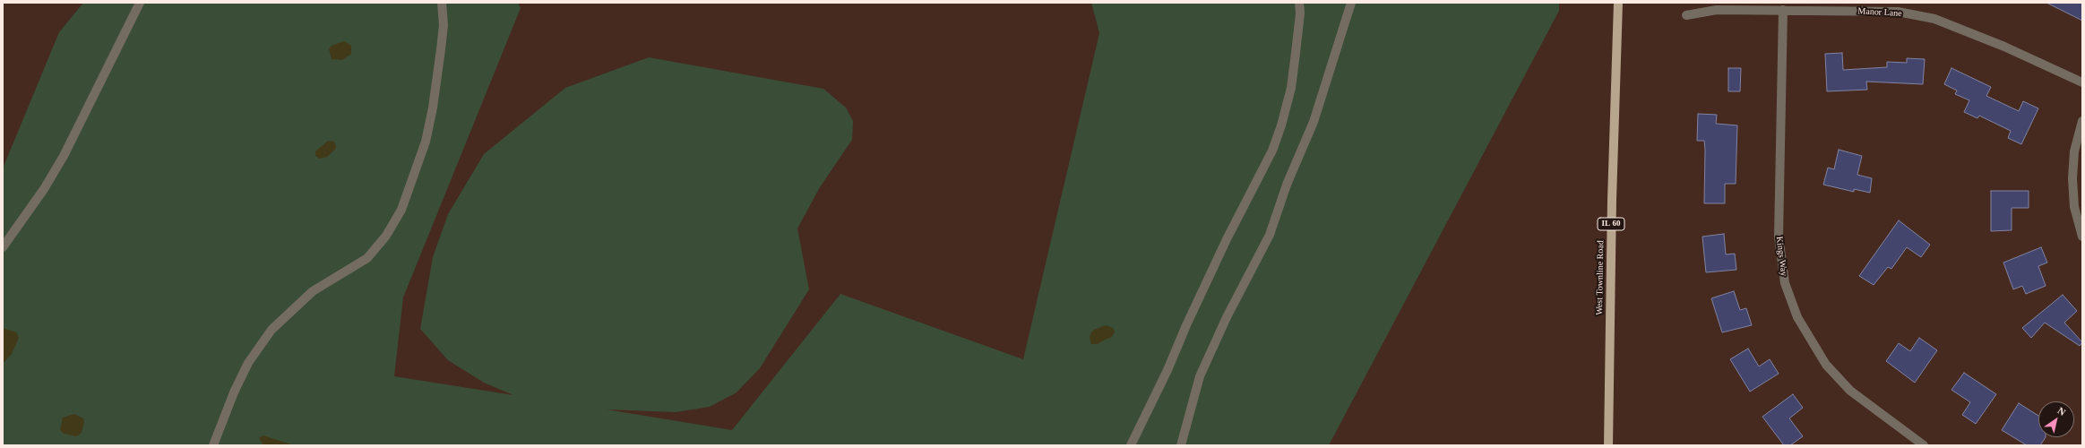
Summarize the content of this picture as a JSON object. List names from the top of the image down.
{
  "streets": {
    "main road": ["IL 60", "West Townline Road"],
    "street": ["Manor Lane", "Kings Way"]
  },
  "crossings": [
    ["Manor Lane", "Kings Way"]
  ],
  "north": "top right"
}
